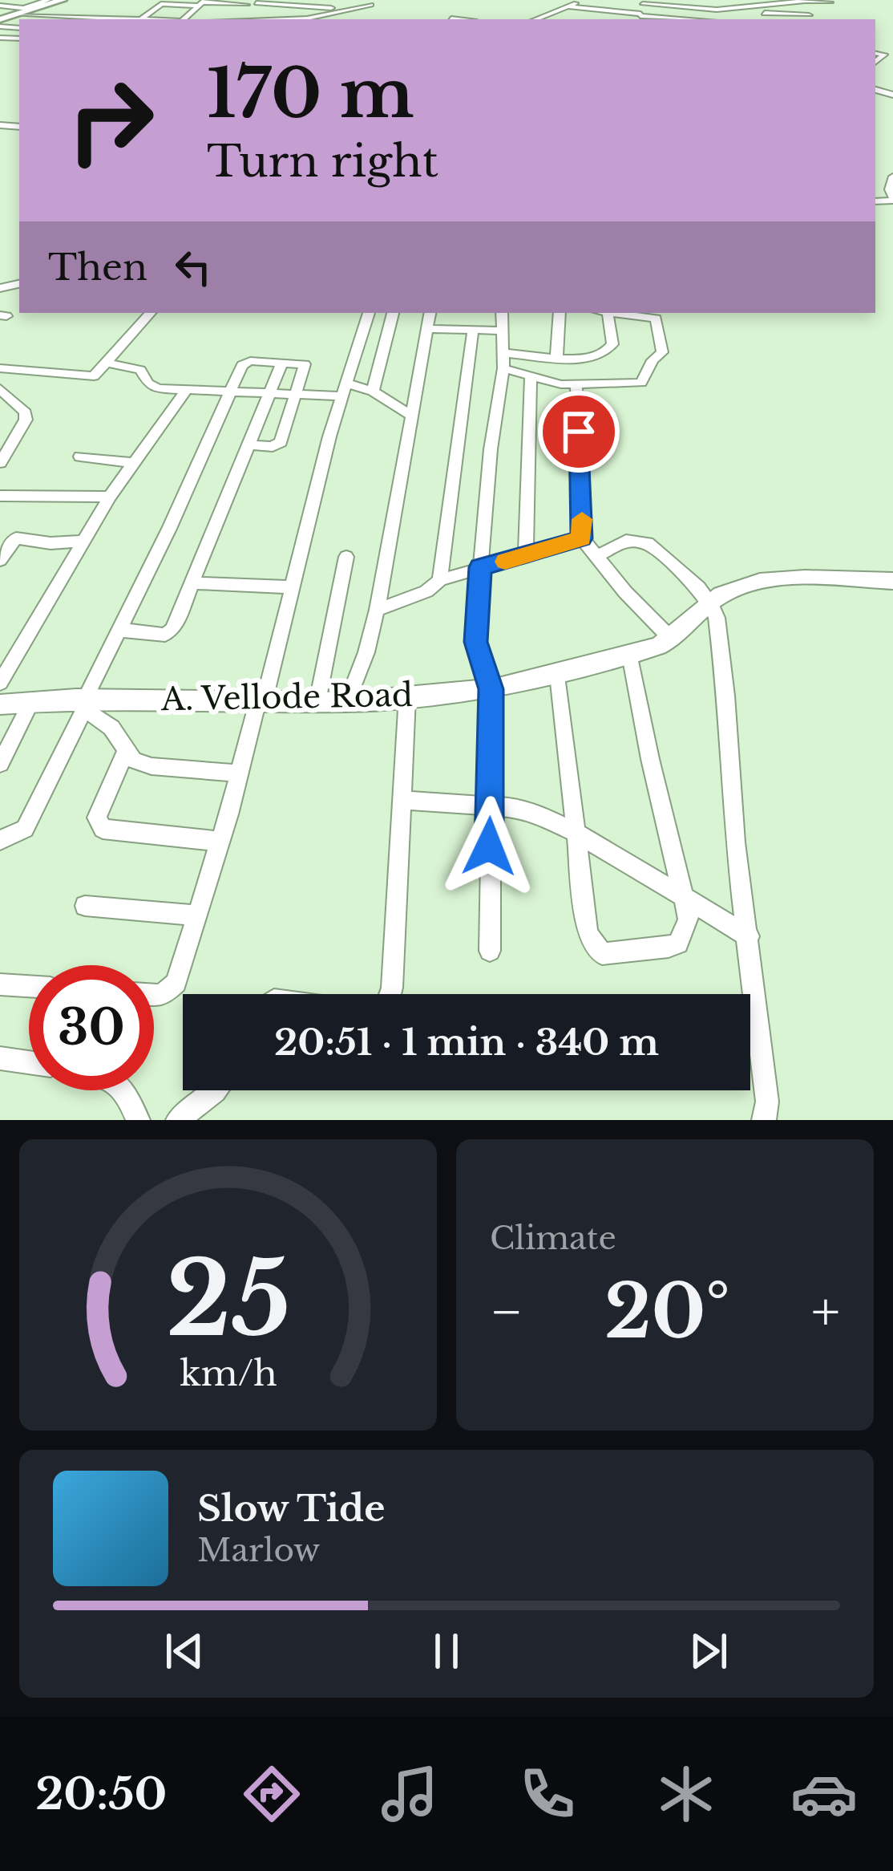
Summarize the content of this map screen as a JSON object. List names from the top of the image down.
{
  "streets": {
    "main road": ["A. Vellode Road"]
  },
  "page": {
    "turn": ["170 m", "Turn right"],
    "then": "Then",
    "limit": "30",
    "trip": "20:51 · 1 min · 340 m",
    "tile": "Climate",
    "heat": ["−", "20°", "+"],
    "song": ["Slow Tide", "Marlow"],
    "tabs": "20:50",
    "gauge": ["25", "km/h"]
  }
}
